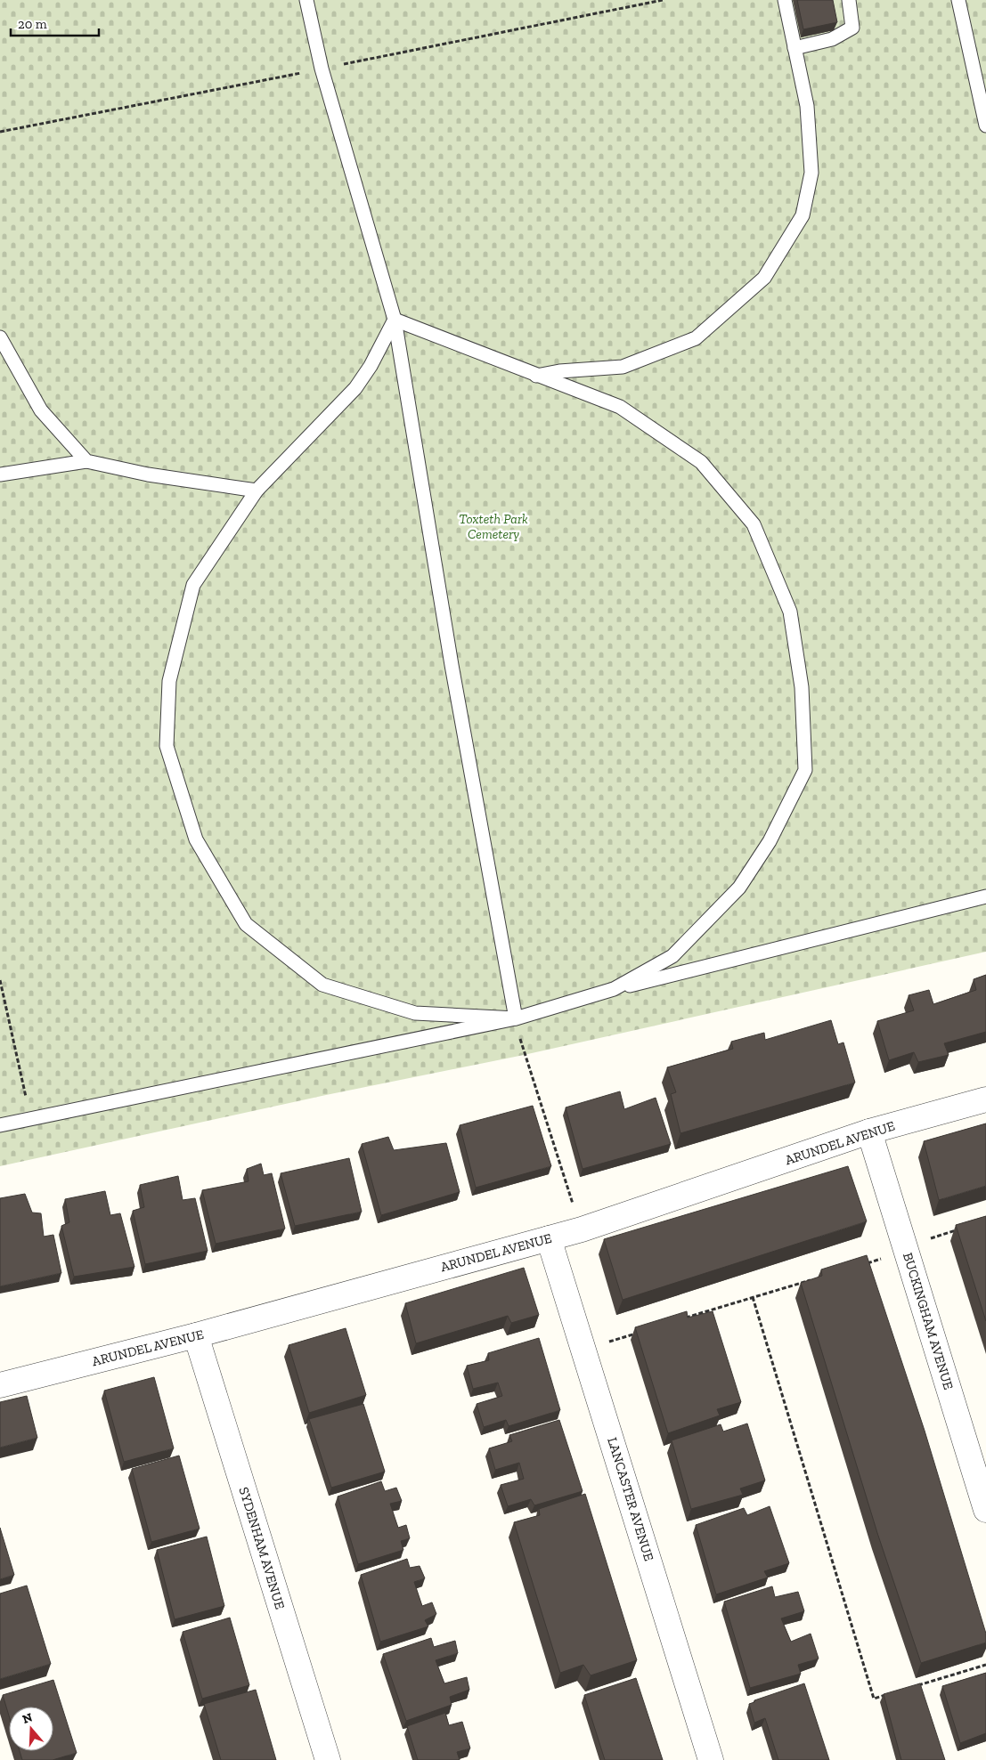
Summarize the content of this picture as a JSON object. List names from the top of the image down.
{
  "streets": {
    "street": [
      "ARUNDEL AVENUE",
      "BUCKINGHAM AVENUE",
      "LANCASTER AVENUE",
      "SYDENHAM AVENUE"
    ]
  },
  "crossings": [
    ["ARUNDEL AVENUE", "BUCKINGHAM AVENUE"],
    ["ARUNDEL AVENUE", "LANCASTER AVENUE"],
    ["ARUNDEL AVENUE", "SYDENHAM AVENUE"]
  ],
  "parks": ["Toxteth Park Cemetery"],
  "scale_bar": "20 m",
  "north": "top"
}
